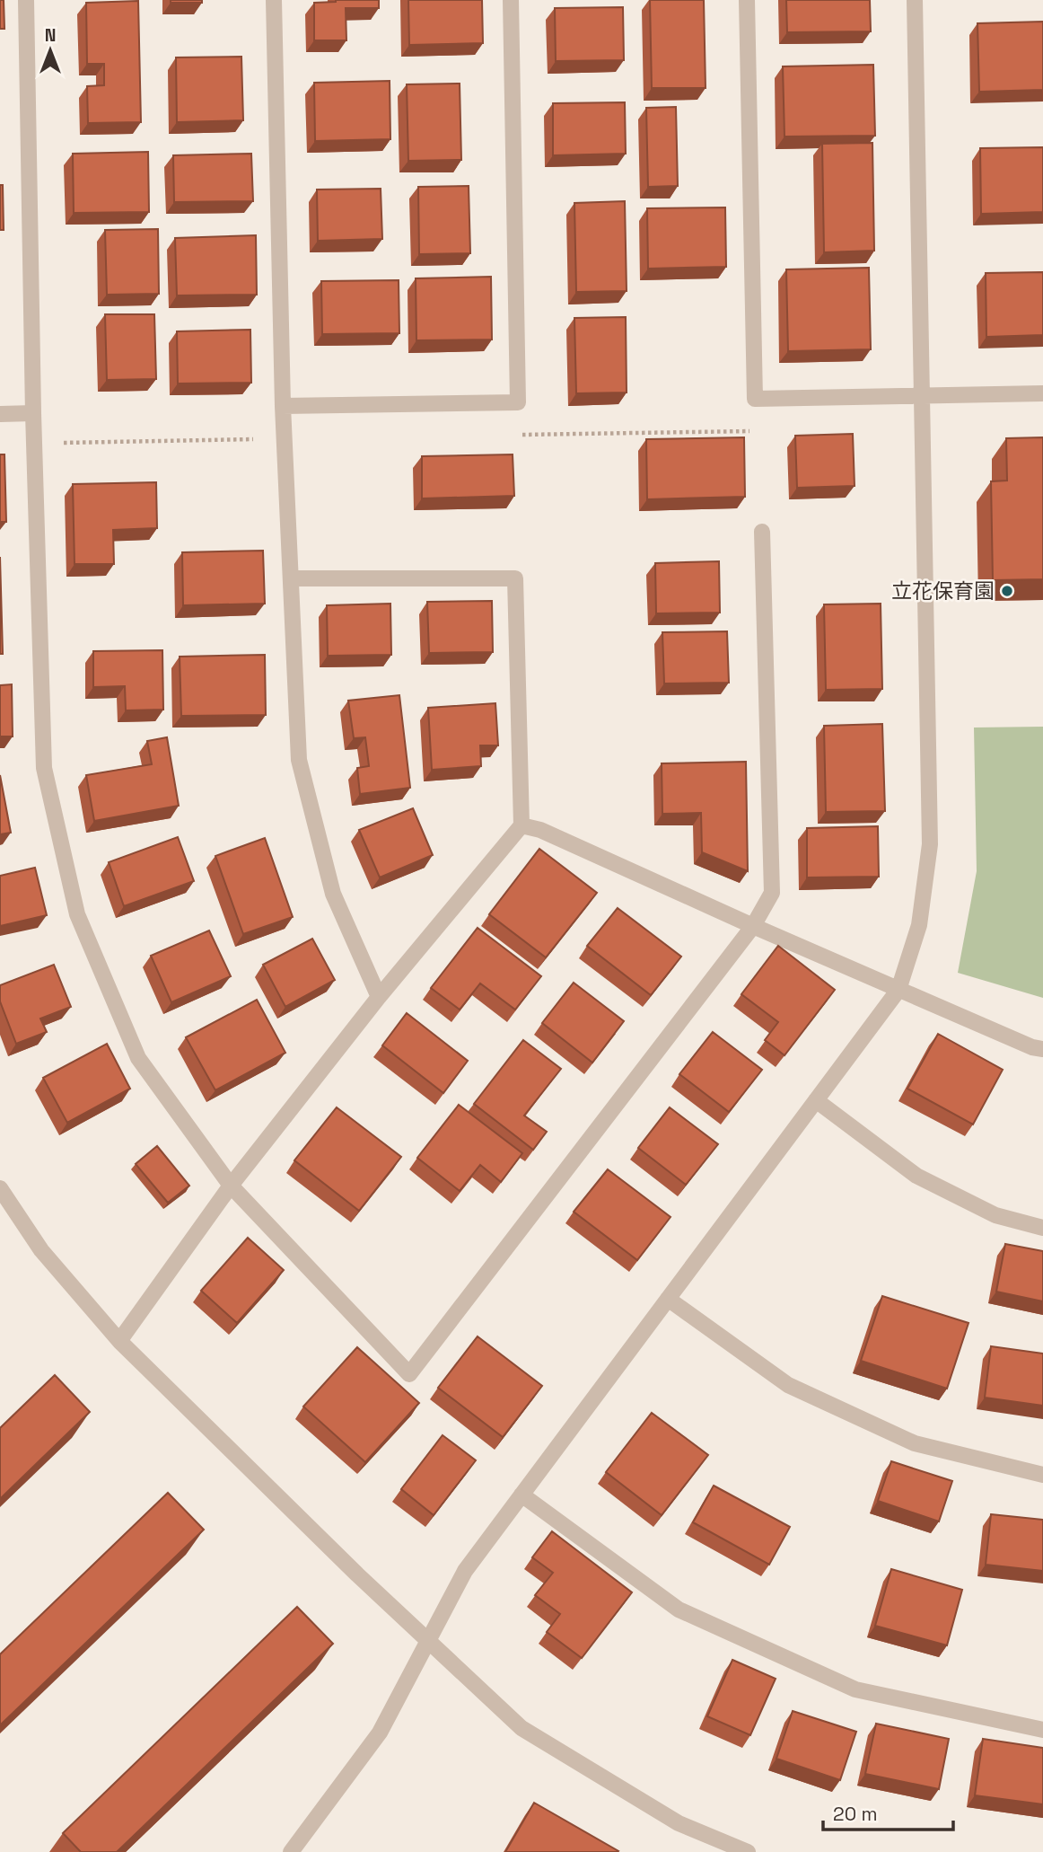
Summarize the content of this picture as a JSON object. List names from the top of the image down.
{
  "places": ["立花保育園"],
  "scale_bar": "20 m",
  "north": "top"
}
